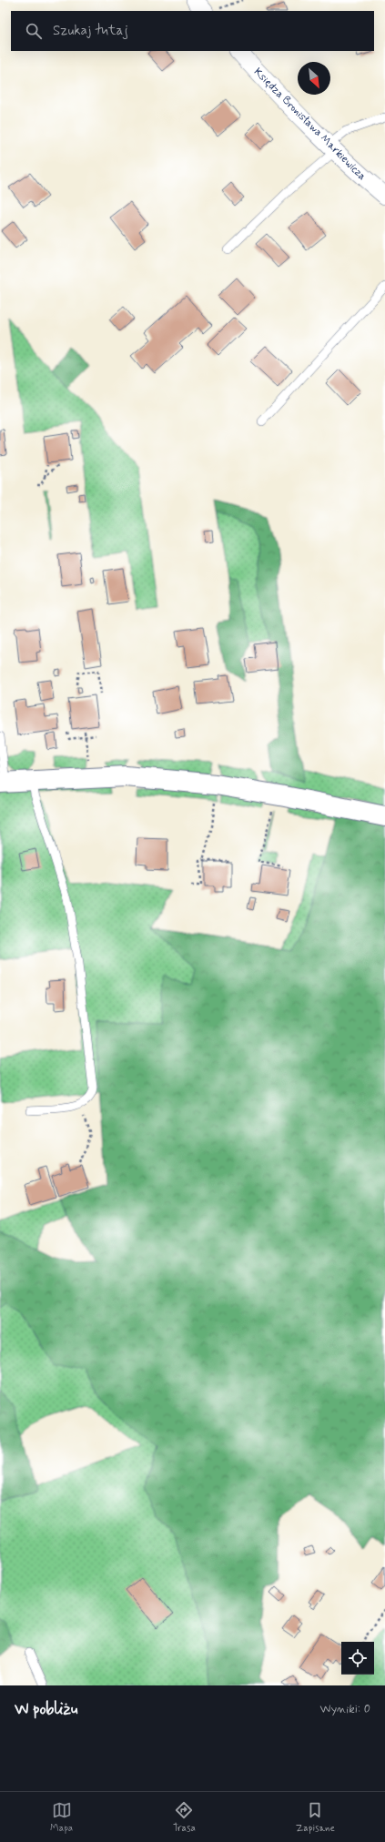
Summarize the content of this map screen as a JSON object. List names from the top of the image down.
{
  "streets": {
    "street": ["Księdza Bronisława Markiewicza"]
  },
  "north": "bottom right",
  "page": {
    "search": "Szukaj tutaj",
    "heading": ["W pobliżu", "Wyniki: 0"],
    "nav": ["Mapa", "Trasa", "Zapisane"]
  }
}
